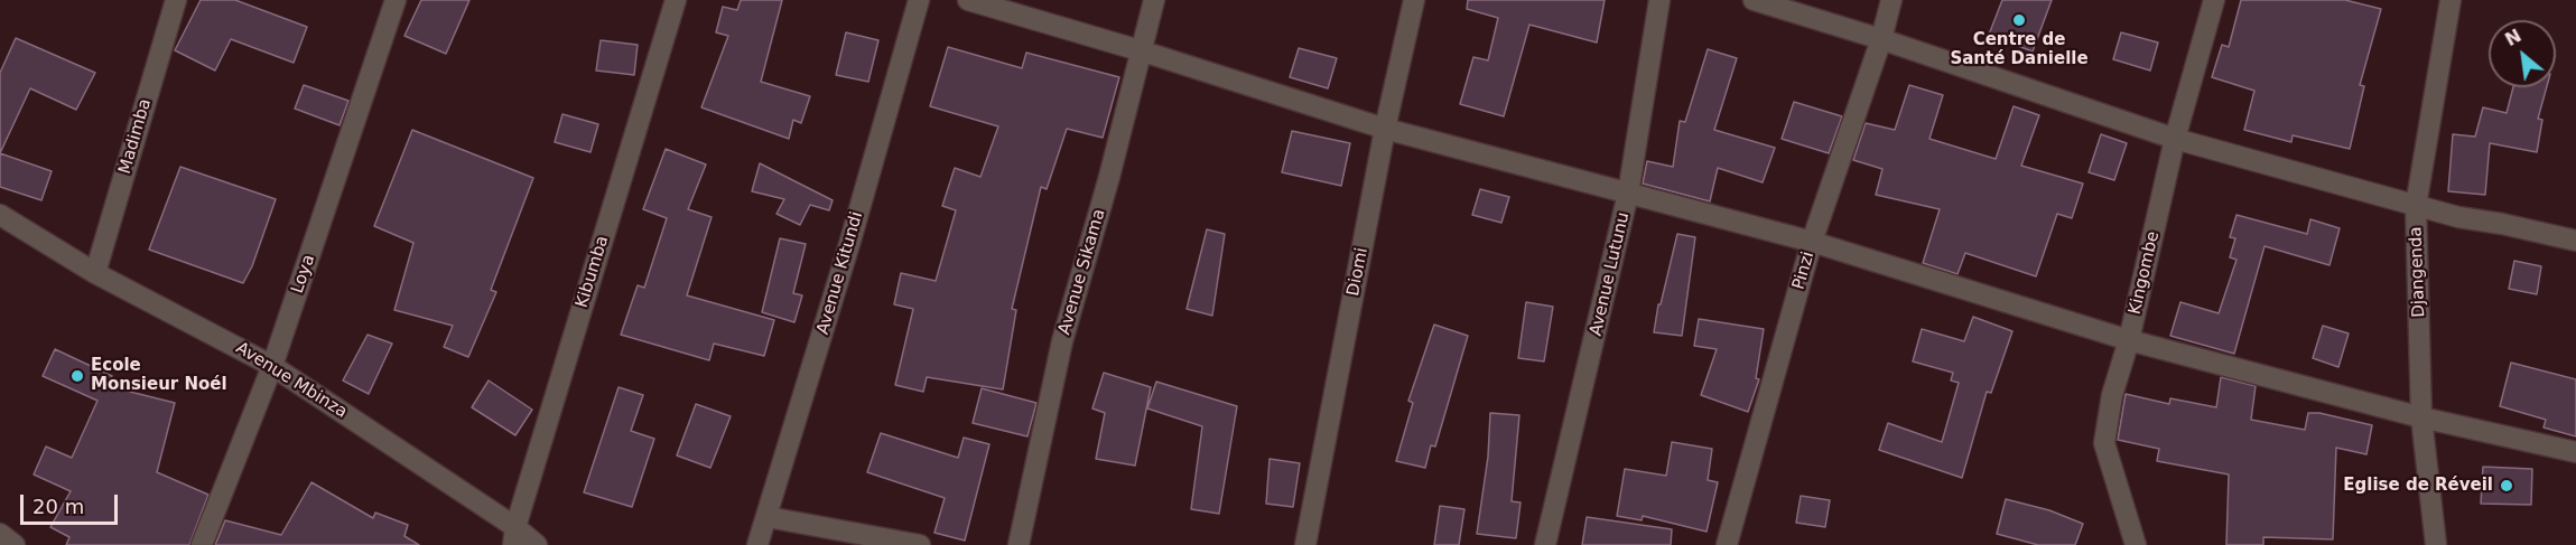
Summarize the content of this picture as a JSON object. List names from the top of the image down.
{
  "streets": {
    "street": [
      "Madimba",
      "Pinzi",
      "Kibumba",
      "Avenue Sikama",
      "Diomi",
      "Djangenda",
      "Avenue Kitundi",
      "Kingombe",
      "Loya",
      "Avenue Lutunu",
      "Avenue Mbinza"
    ]
  },
  "crossings": [
    ["Madimba", "Avenue Mbinza"],
    ["Kibumba", "Avenue Mbinza"],
    ["Loya", "Avenue Mbinza"]
  ],
  "places": ["Centre de Santé Danielle", "Ecole Monsieur Noél", "Eglise de Réveil"],
  "scale_bar": "20 m",
  "north": "top left"
}
